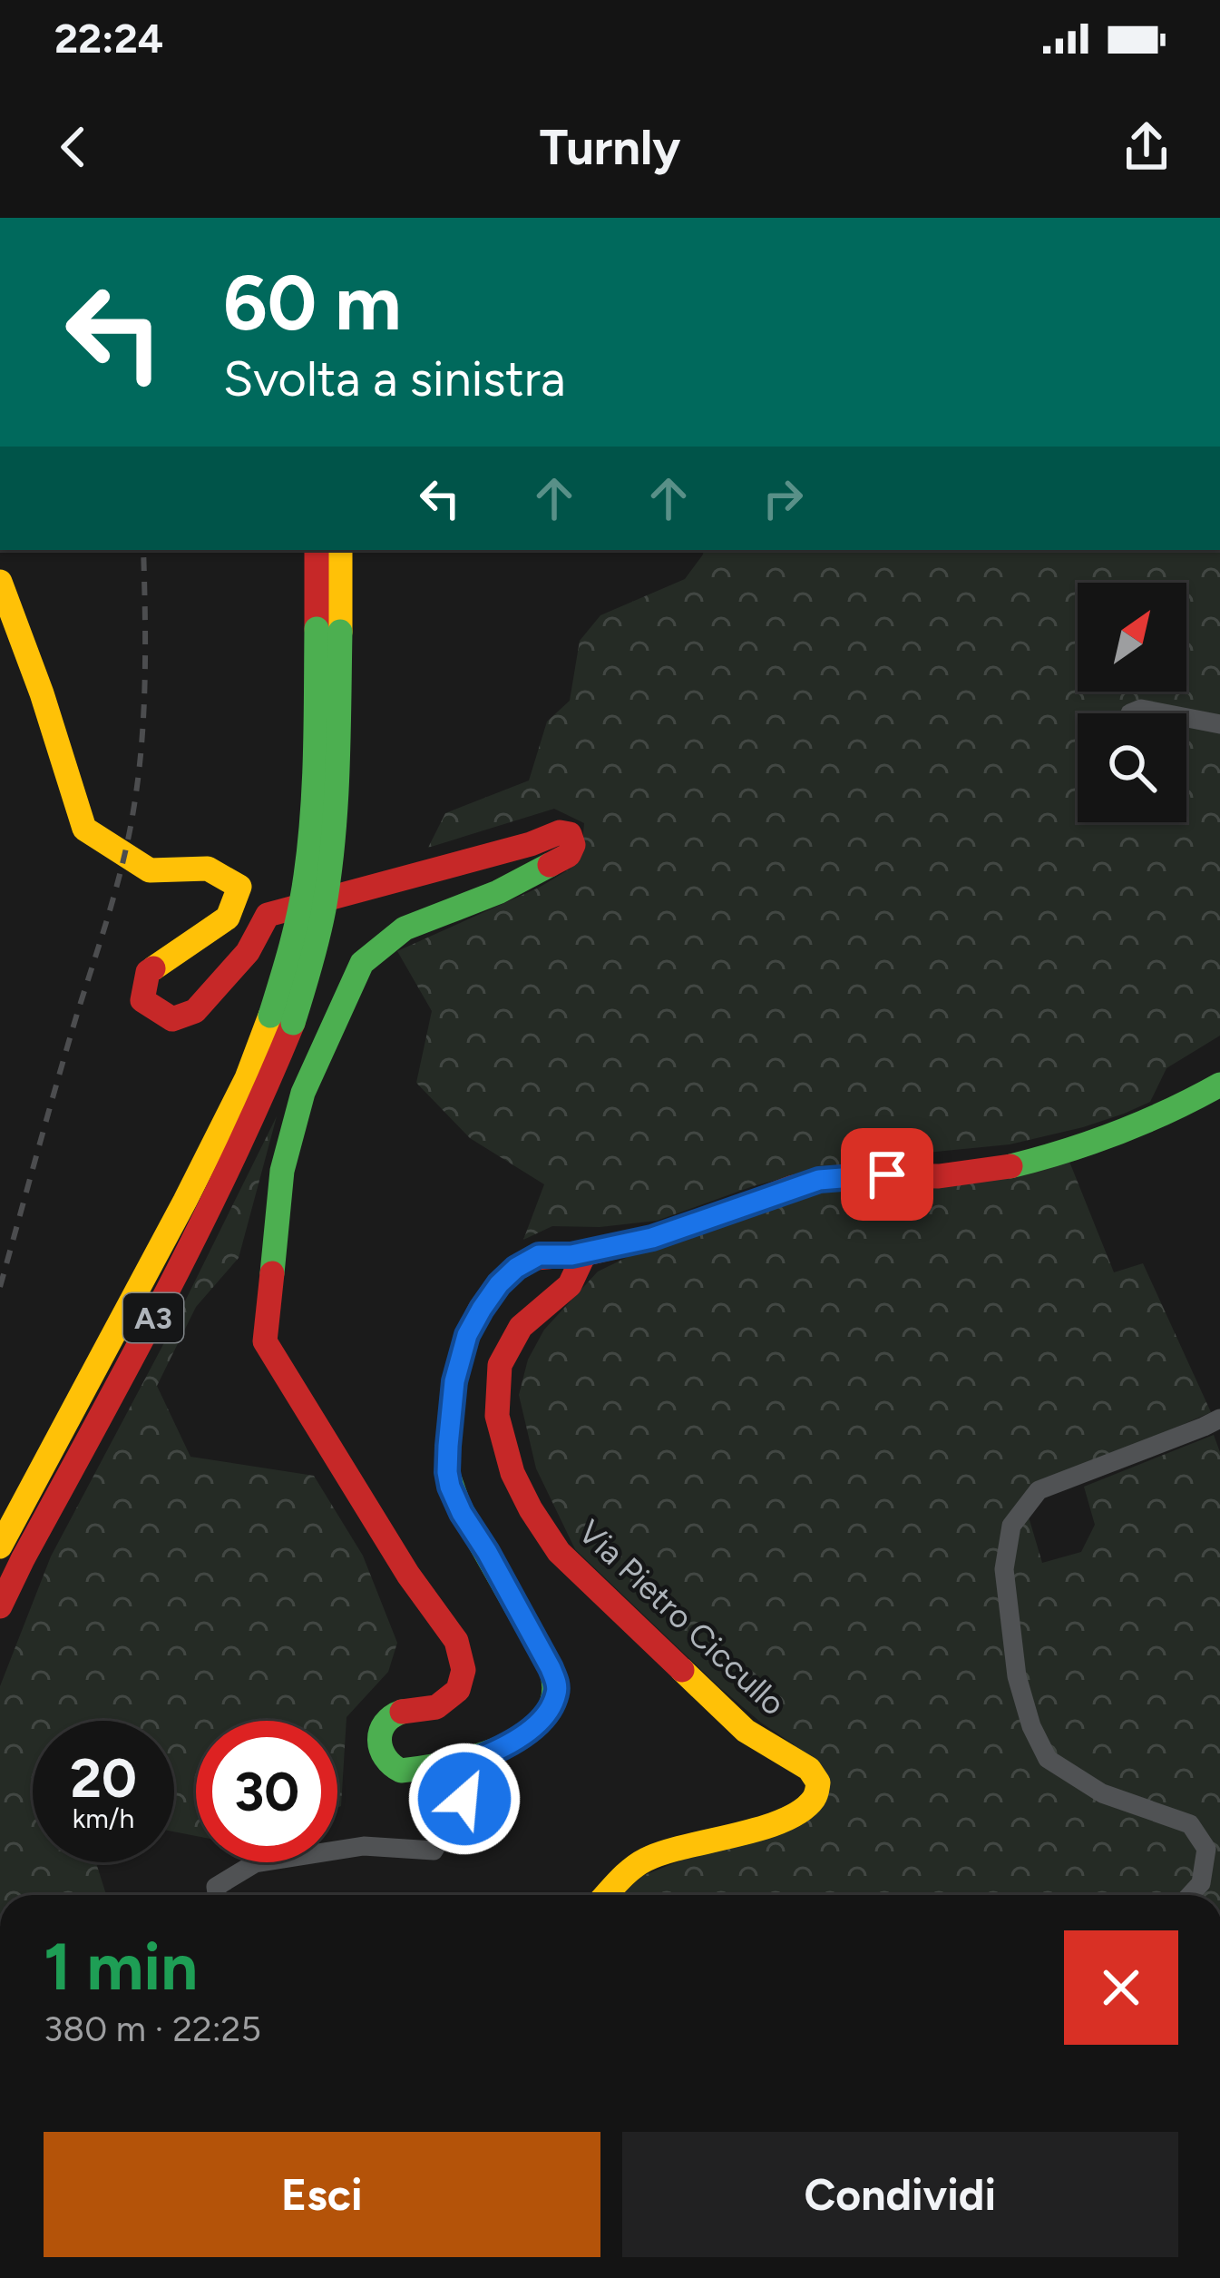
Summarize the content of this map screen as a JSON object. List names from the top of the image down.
{
  "streets": {
    "main road": ["A3", "Via Pietro Ciccullo"]
  },
  "north": "top right",
  "page": {
    "status": "22:24",
    "header": "Turnly",
    "turn": ["60 m", "Svolta a sinistra"],
    "speed": "20 km/h",
    "limit": "30",
    "heading": ["1 min", "380 m · 22:25"],
    "buttons": ["Esci", "Condividi"]
  }
}
